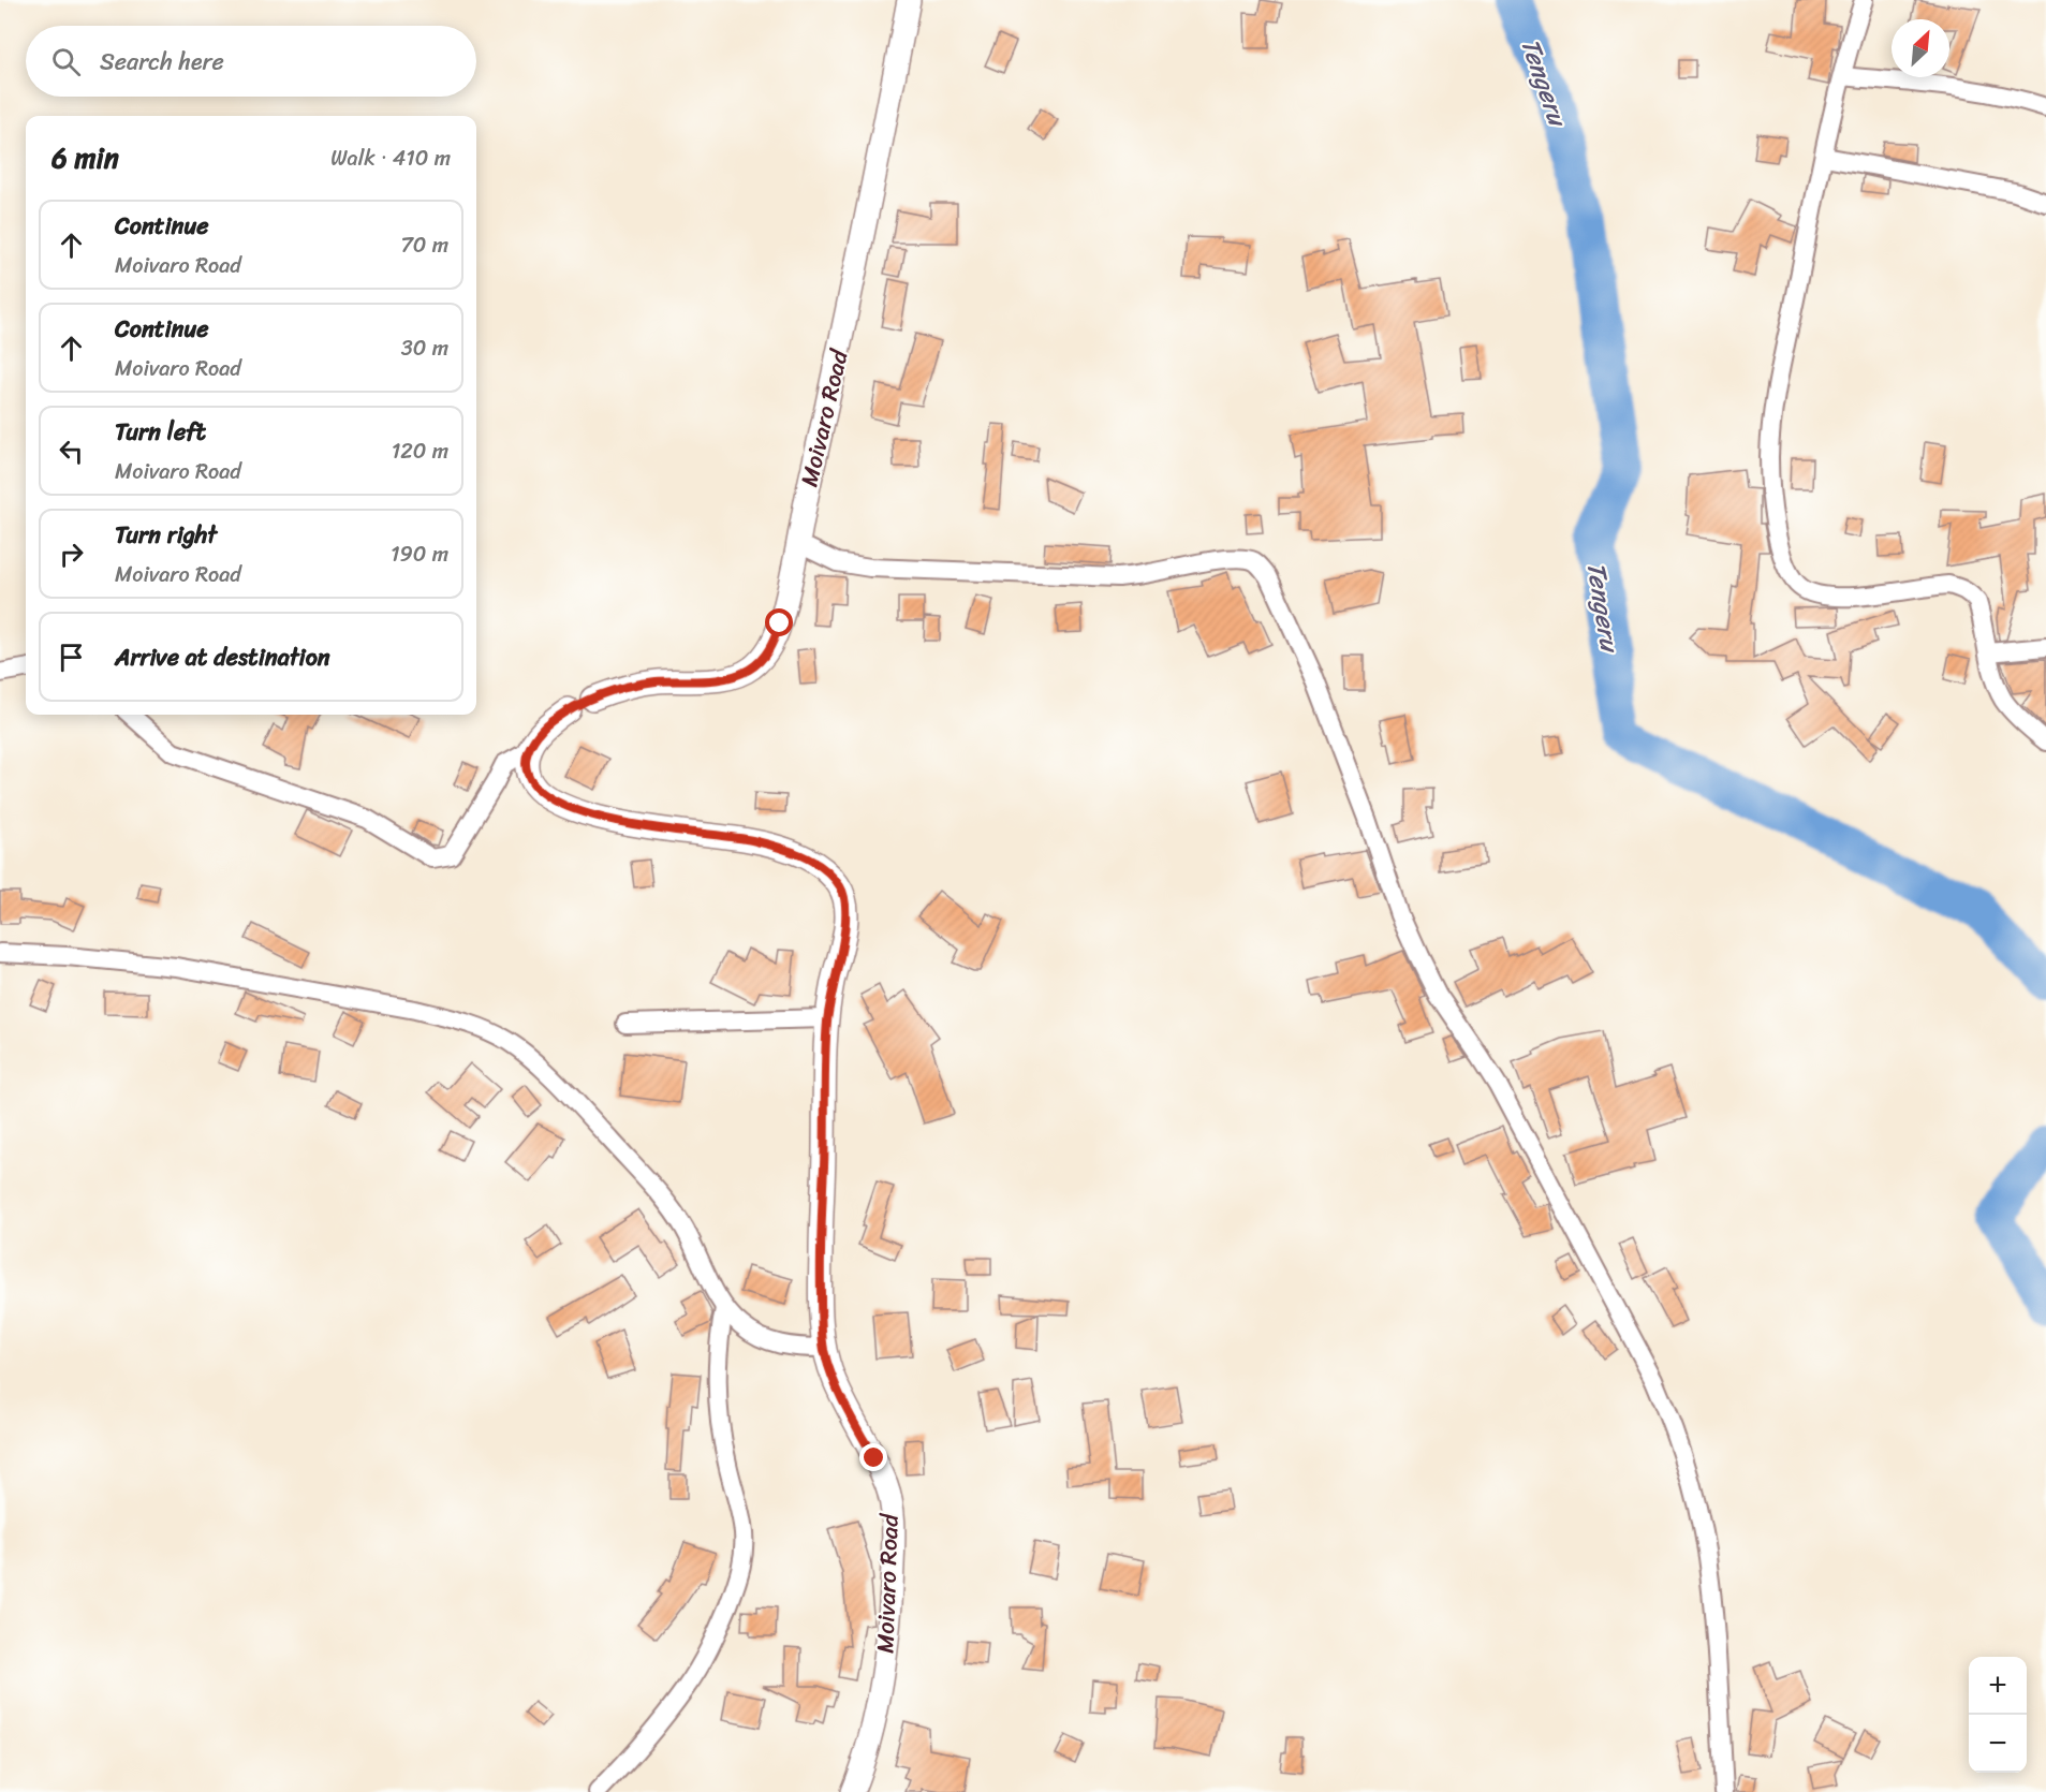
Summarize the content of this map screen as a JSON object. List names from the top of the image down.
{
  "streets": {
    "street": ["Moivaro Road"]
  },
  "water": ["Tengeru"],
  "north": "top right",
  "page": {
    "search": "Search here",
    "heading": ["6 min", "Walk · 410 m"],
    "list": [
      ["Continue", "Moivaro Road", "70 m"],
      ["Continue", "Moivaro Road", "30 m"],
      ["Turn left", "Moivaro Road", "120 m"],
      ["Turn right", "Moivaro Road", "190 m"],
      "Arrive at destination"
    ],
    "map_buttons": ["+", "−"]
  }
}
